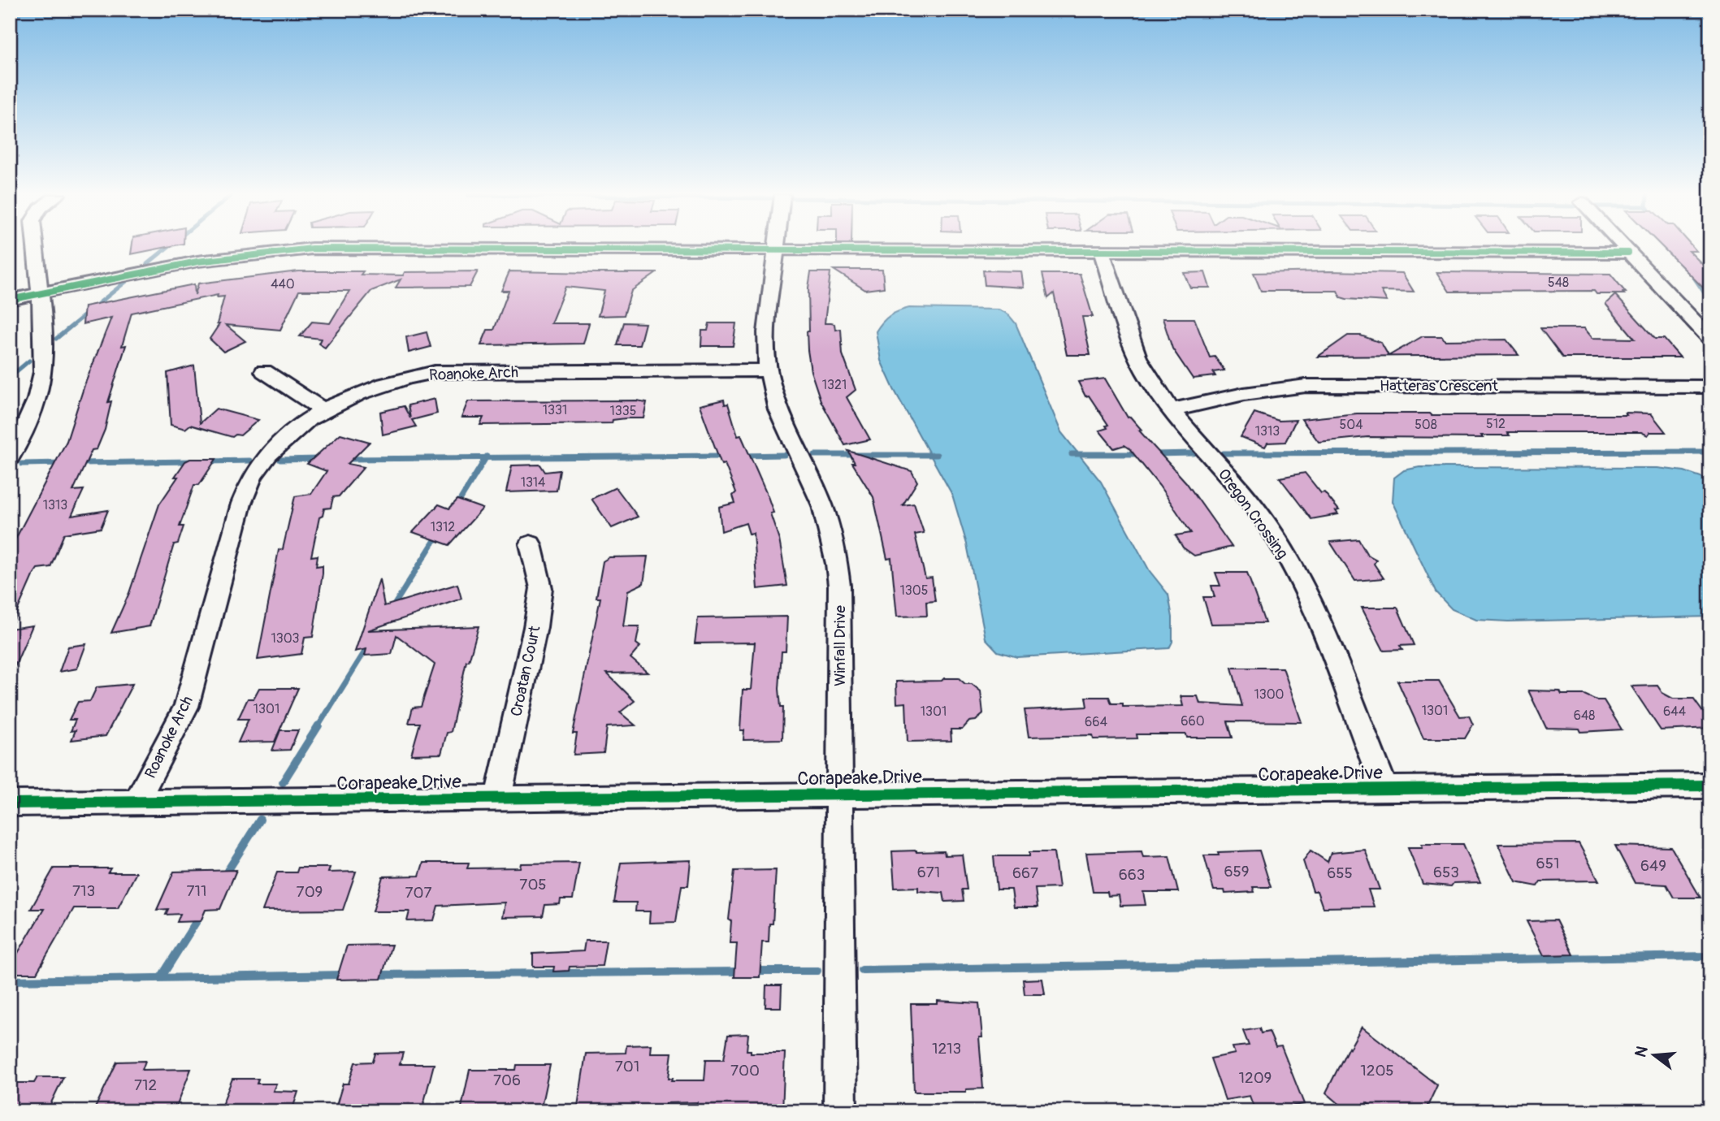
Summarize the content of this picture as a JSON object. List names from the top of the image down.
{
  "streets": {
    "street": [
      "Roanoke Arch",
      "Hatteras Crescent",
      "Oregon Crossing",
      "Winfall Drive",
      "Croatan Court",
      "Corapeake Drive"
    ]
  },
  "crossings": [
    ["Roanoke Arch", "Winfall Drive"],
    ["Roanoke Arch", "Corapeake Drive"],
    ["Hatteras Crescent", "Oregon Crossing"],
    ["Oregon Crossing", "Corapeake Drive"],
    ["Winfall Drive", "Corapeake Drive"],
    ["Croatan Court", "Corapeake Drive"]
  ],
  "house_numbers": [
    "548",
    "440",
    "1321",
    "1331",
    "1335",
    "512",
    "504",
    "508",
    "1313",
    "1314",
    "1313",
    "1312",
    "1305",
    "1303",
    "1300",
    "1301",
    "1301",
    "1301",
    "644",
    "648",
    "660",
    "664",
    "651",
    "649",
    "659",
    "671",
    "653",
    "667",
    "655",
    "663",
    "705",
    "713",
    "711",
    "709",
    "707",
    "1213",
    "701",
    "700",
    "1205",
    "1209",
    "706",
    "712"
  ],
  "north": "left"
}
